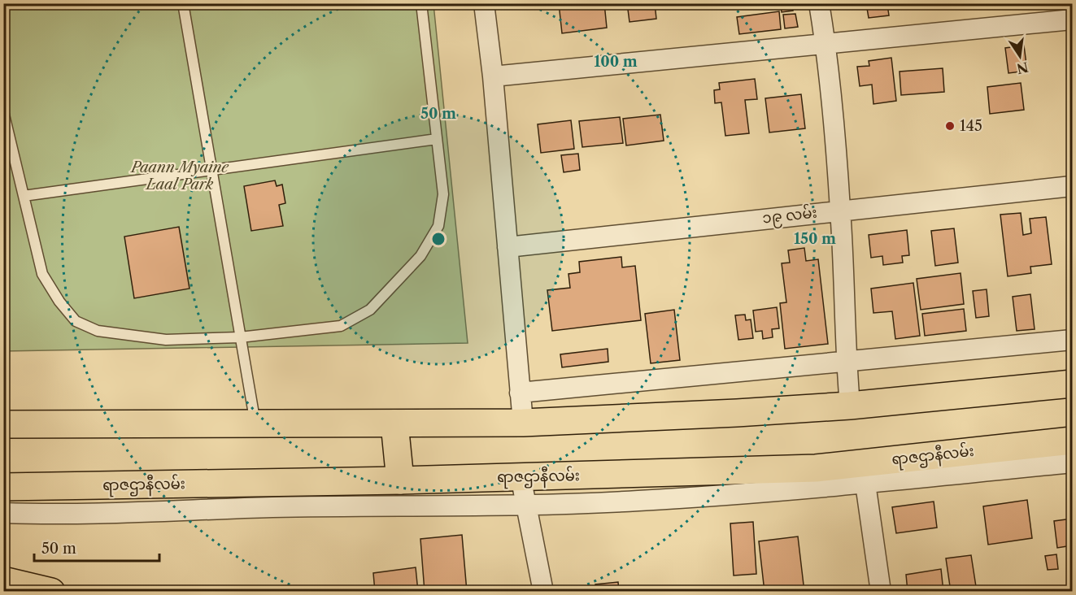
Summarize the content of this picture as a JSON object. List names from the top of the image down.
{
  "streets": {
    "main road": ["ရာဇဌာနီလမ်း"],
    "street": ["၁၉ လမ်း"]
  },
  "parks": ["Paann Myaine Laal Park"],
  "places": ["145"],
  "scale_bar": "50 m",
  "north": "bottom",
  "rings": ["100 m", "50 m", "150 m"]
}
